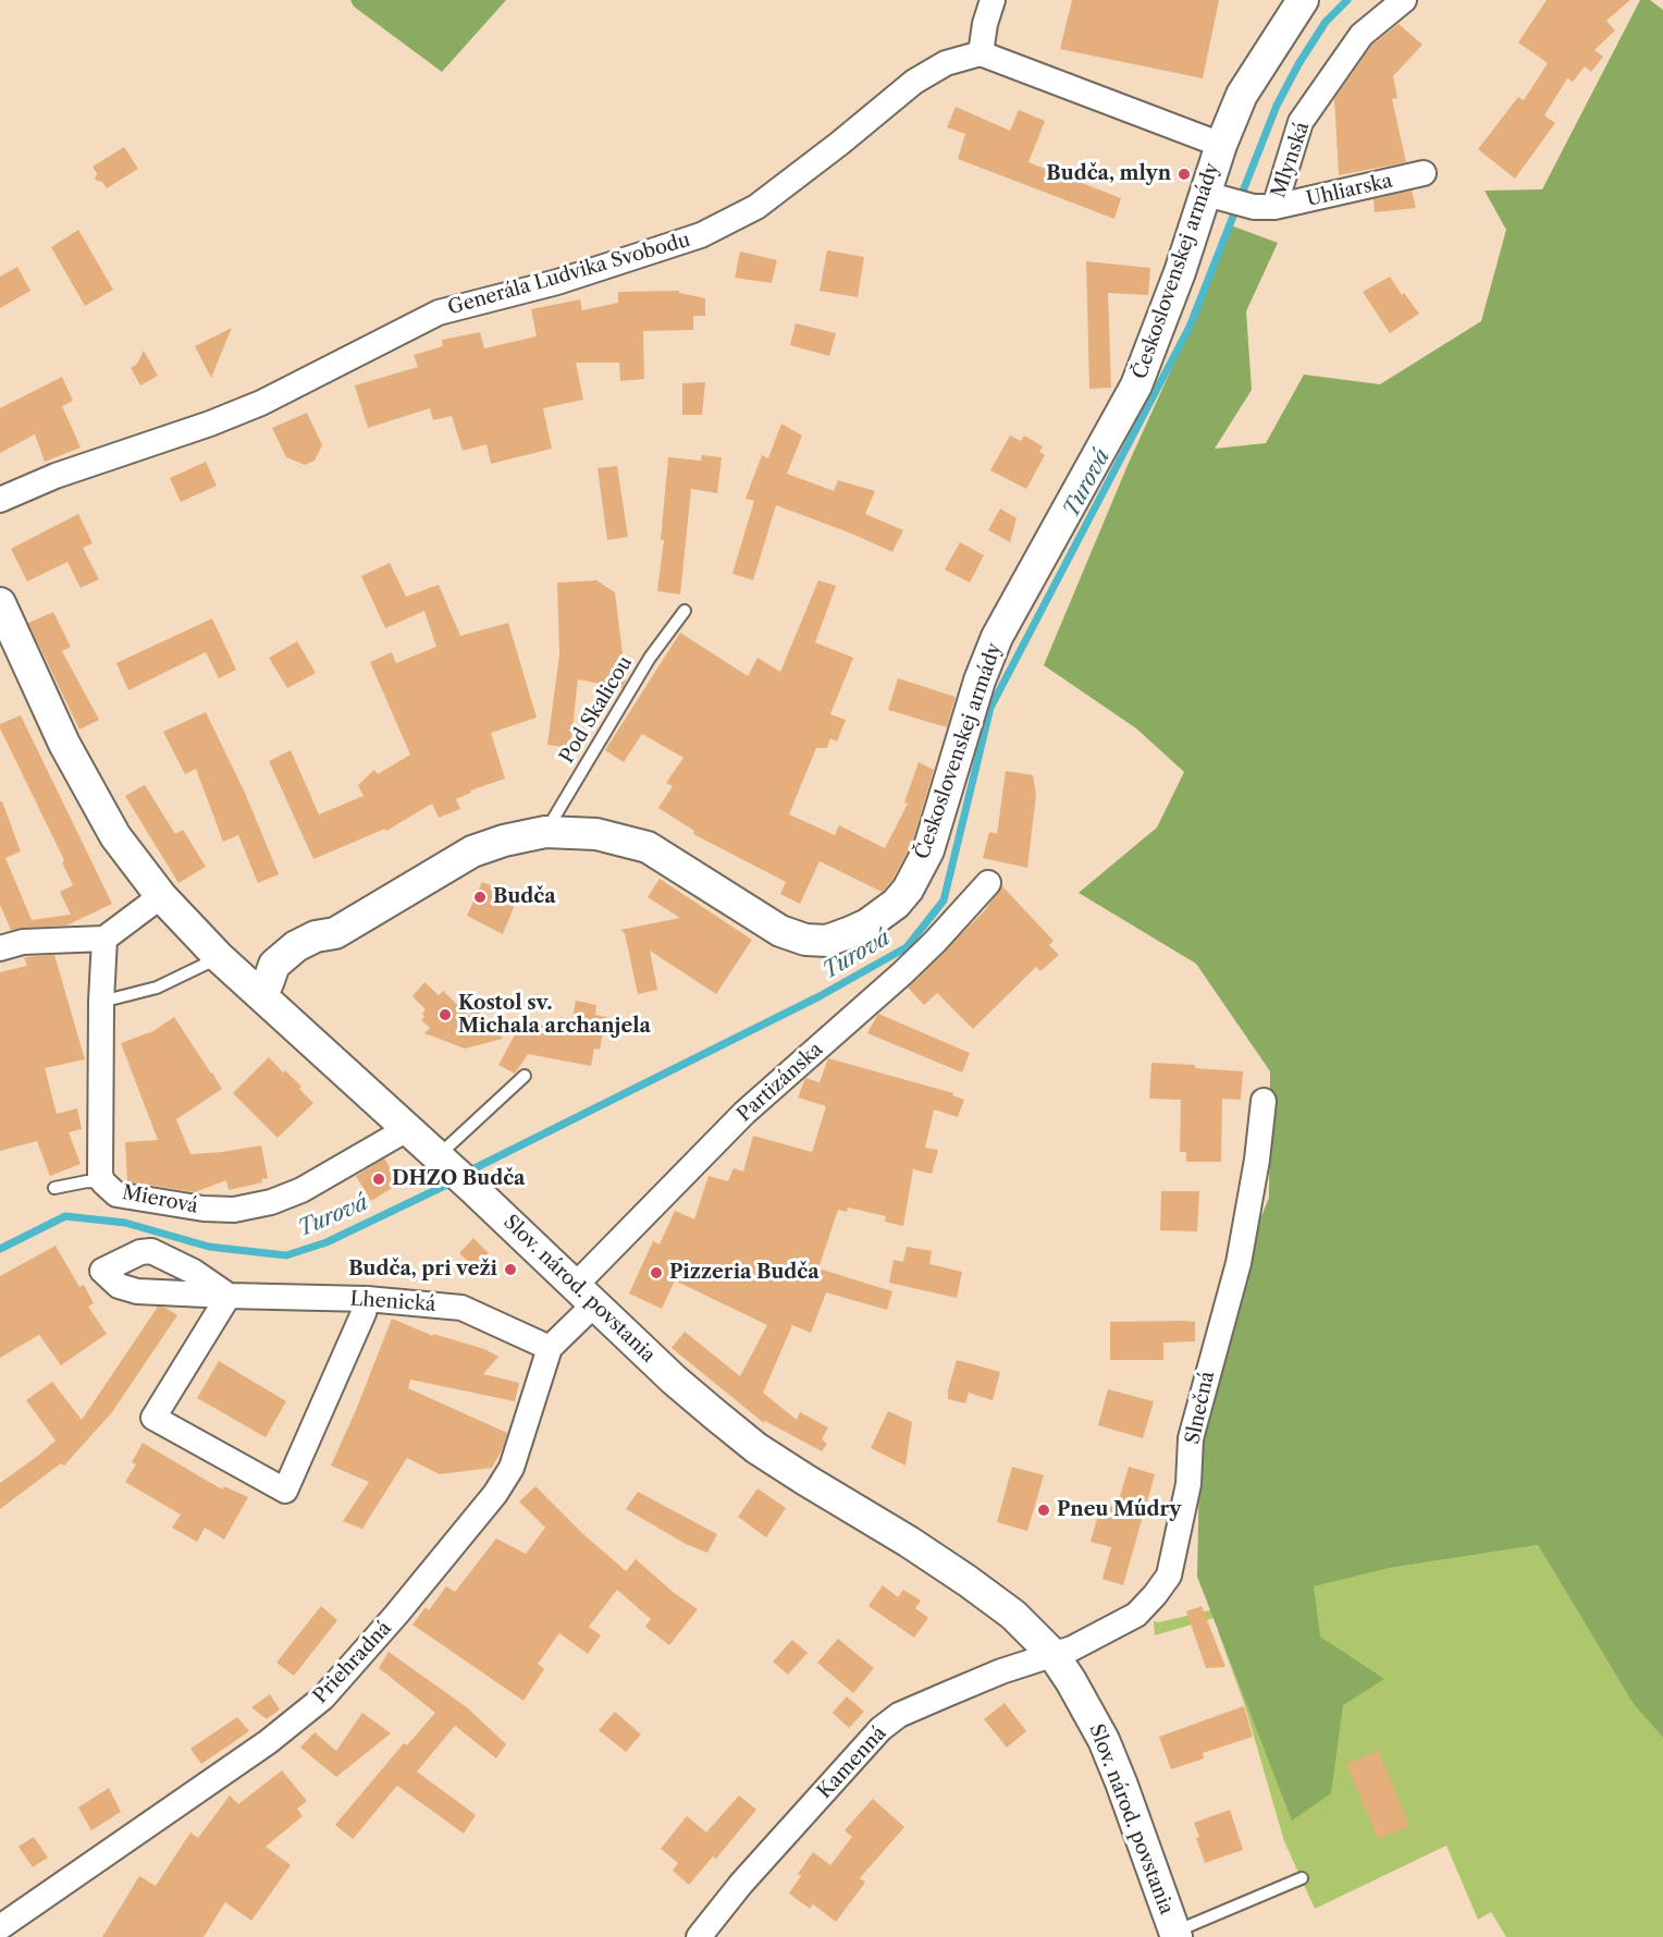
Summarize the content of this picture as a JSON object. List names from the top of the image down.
{
  "streets": {
    "street": [
      "Mlynská",
      "Uhliarska",
      "Československej armády",
      "Generála Ludvika Svobodu",
      "Partizánska",
      "Mierová",
      "Slov. národ. povstania",
      "Lhenická",
      "Slnečná",
      "Priehradná",
      "Kamenná"
    ],
    "lane": ["Pod Skalicou"]
  },
  "crossings": [
    ["Mlynská", "Uhliarska"],
    ["Mlynská", "Československej armády"],
    ["Československej armády", "Pod Skalicou"],
    ["Československej armády", "Slov. národ. povstania"],
    ["Partizánska", "Slov. národ. povstania"],
    ["Partizánska", "Priehradná"],
    ["Mierová", "Slov. národ. povstania"],
    ["Slov. národ. povstania", "Slnečná"],
    ["Slov. národ. povstania", "Priehradná"],
    ["Slov. národ. povstania", "Kamenná"],
    ["Lhenická", "Priehradná"],
    ["Slnečná", "Kamenná"]
  ],
  "water": ["Turová"],
  "places": [
    "Budča, mlyn",
    "Budča",
    "Kostol sv. Michala archanjela",
    "DHZO Budča",
    "Budča, pri veži",
    "Pizzeria Budča",
    "Pneu Múdry"
  ]
}
